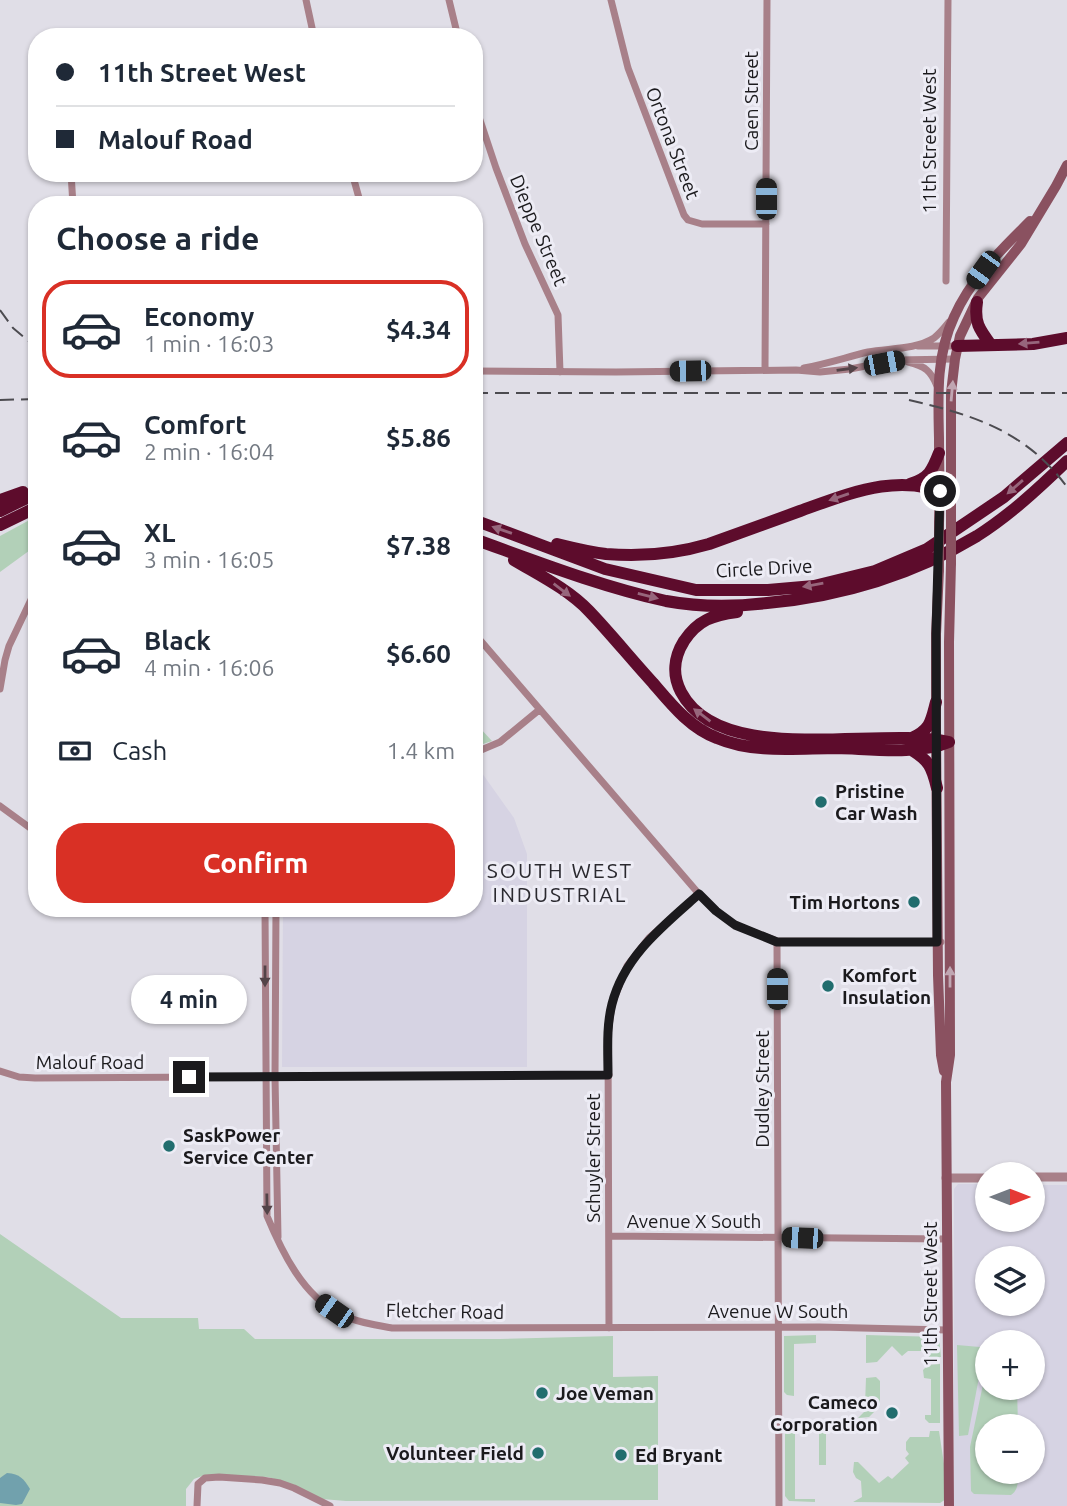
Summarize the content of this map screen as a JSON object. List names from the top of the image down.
{
  "streets": {
    "highway": ["Circle Drive"],
    "main road": ["11th Street West"],
    "street": [
      "Caen Street",
      "Ortona Street",
      "Dieppe Street",
      "Malouf Road",
      "Dudley Street",
      "Schuyler Street",
      "Avenue X South",
      "Fletcher Road",
      "Avenue W South"
    ]
  },
  "crossings": [
    ["Caen Street", "Ortona Street"],
    ["11th Street West", "Avenue X South"],
    ["11th Street West", "Avenue W South"],
    ["Malouf Road", "Schuyler Street"],
    ["Malouf Road", "Fletcher Road"],
    ["Dudley Street", "Avenue X South"],
    ["Dudley Street", "Avenue W South"],
    ["Schuyler Street", "Avenue X South"],
    ["Schuyler Street", "Fletcher Road"],
    ["Schuyler Street", "Avenue W South"],
    ["Fletcher Road", "Avenue W South"]
  ],
  "districts": ["SOUTH WEST INDUSTRIAL"],
  "places": [
    "Pristine Car Wash",
    "Tim Hortons",
    "Komfort Insulation",
    "SaskPower Service Center",
    "Joe Veman",
    "Cameco Corporation",
    "Volunteer Field",
    "Ed Bryant"
  ],
  "north": "right",
  "page": {
    "banner": ["11th Street West", "Malouf Road"],
    "heading": "Choose a ride",
    "list": [
      {
        "name": "Economy",
        "note": "1 min · 16:03",
        "value": "$4.34"
      },
      {
        "name": "Comfort",
        "note": "2 min · 16:04",
        "value": "$5.86"
      },
      {
        "name": "XL",
        "note": "3 min · 16:05",
        "value": "$7.38"
      },
      {
        "name": "Black",
        "note": "4 min · 16:06",
        "value": "$6.60"
      }
    ],
    "pay": ["Cash", "1.4 km"],
    "buttons": "Confirm",
    "bubble": "4 min",
    "map_buttons": ["+", "−"]
  }
}
